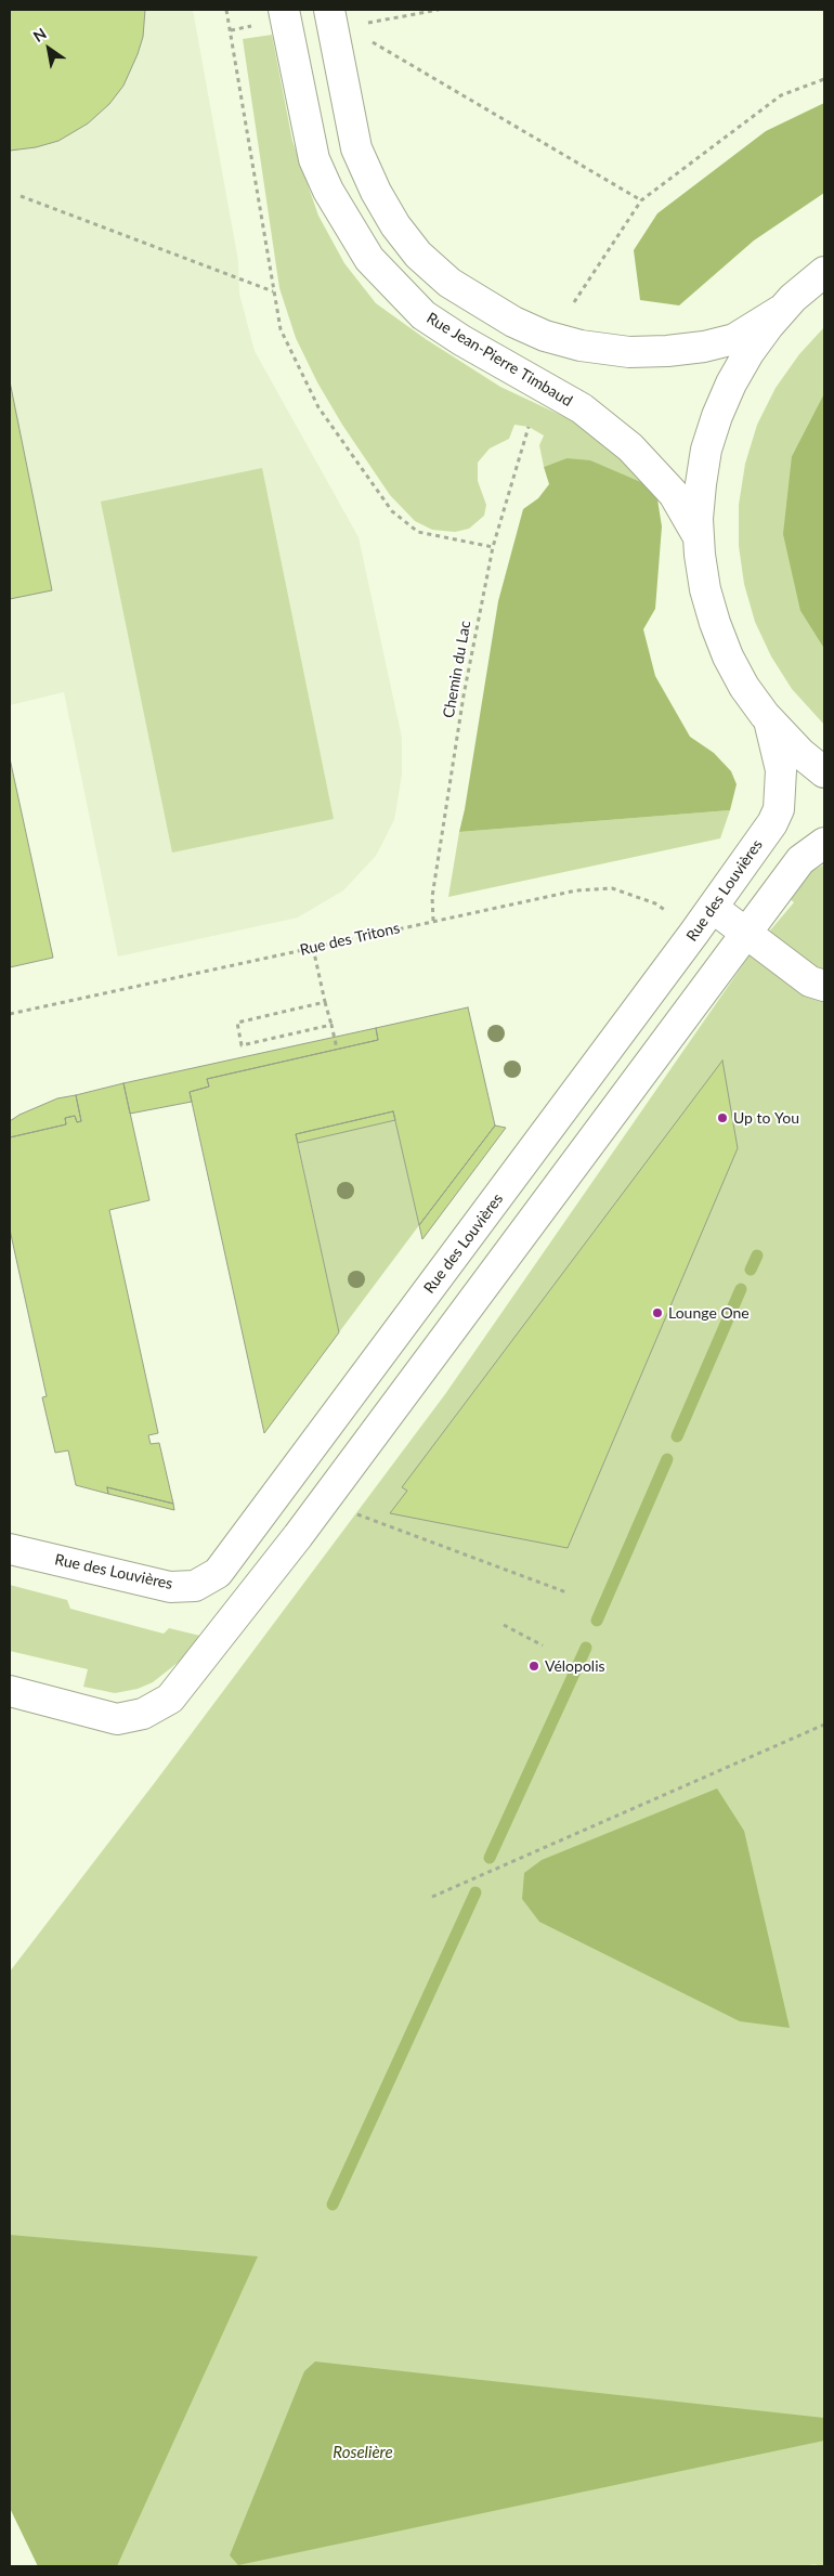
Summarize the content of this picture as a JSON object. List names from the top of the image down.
{
  "streets": {
    "street": ["Rue Jean-Pierre Timbaud", "Rue des Louvières"],
    "path": ["Chemin du Lac", "Rue des Tritons"]
  },
  "crossings": [
    ["Chemin du Lac", "Rue des Tritons"]
  ],
  "water": ["Roselière"],
  "places": ["Up to You", "Lounge One", "Vélopolis"],
  "north": "top left"
}
